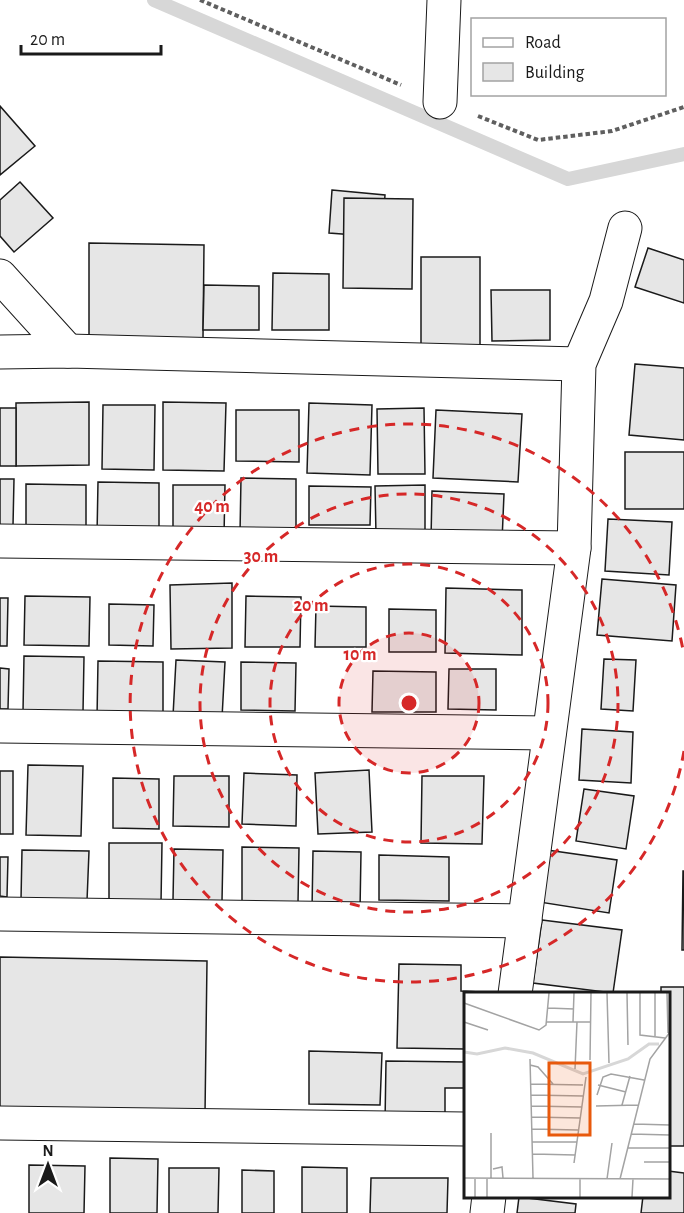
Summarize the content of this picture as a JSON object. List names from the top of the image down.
{
  "legend": ["Road", "Building"],
  "scale_bar": "20 m",
  "north": "top",
  "rings": [
    "40 m",
    "30 m",
    "20 m",
    "10 m"
  ]
}
